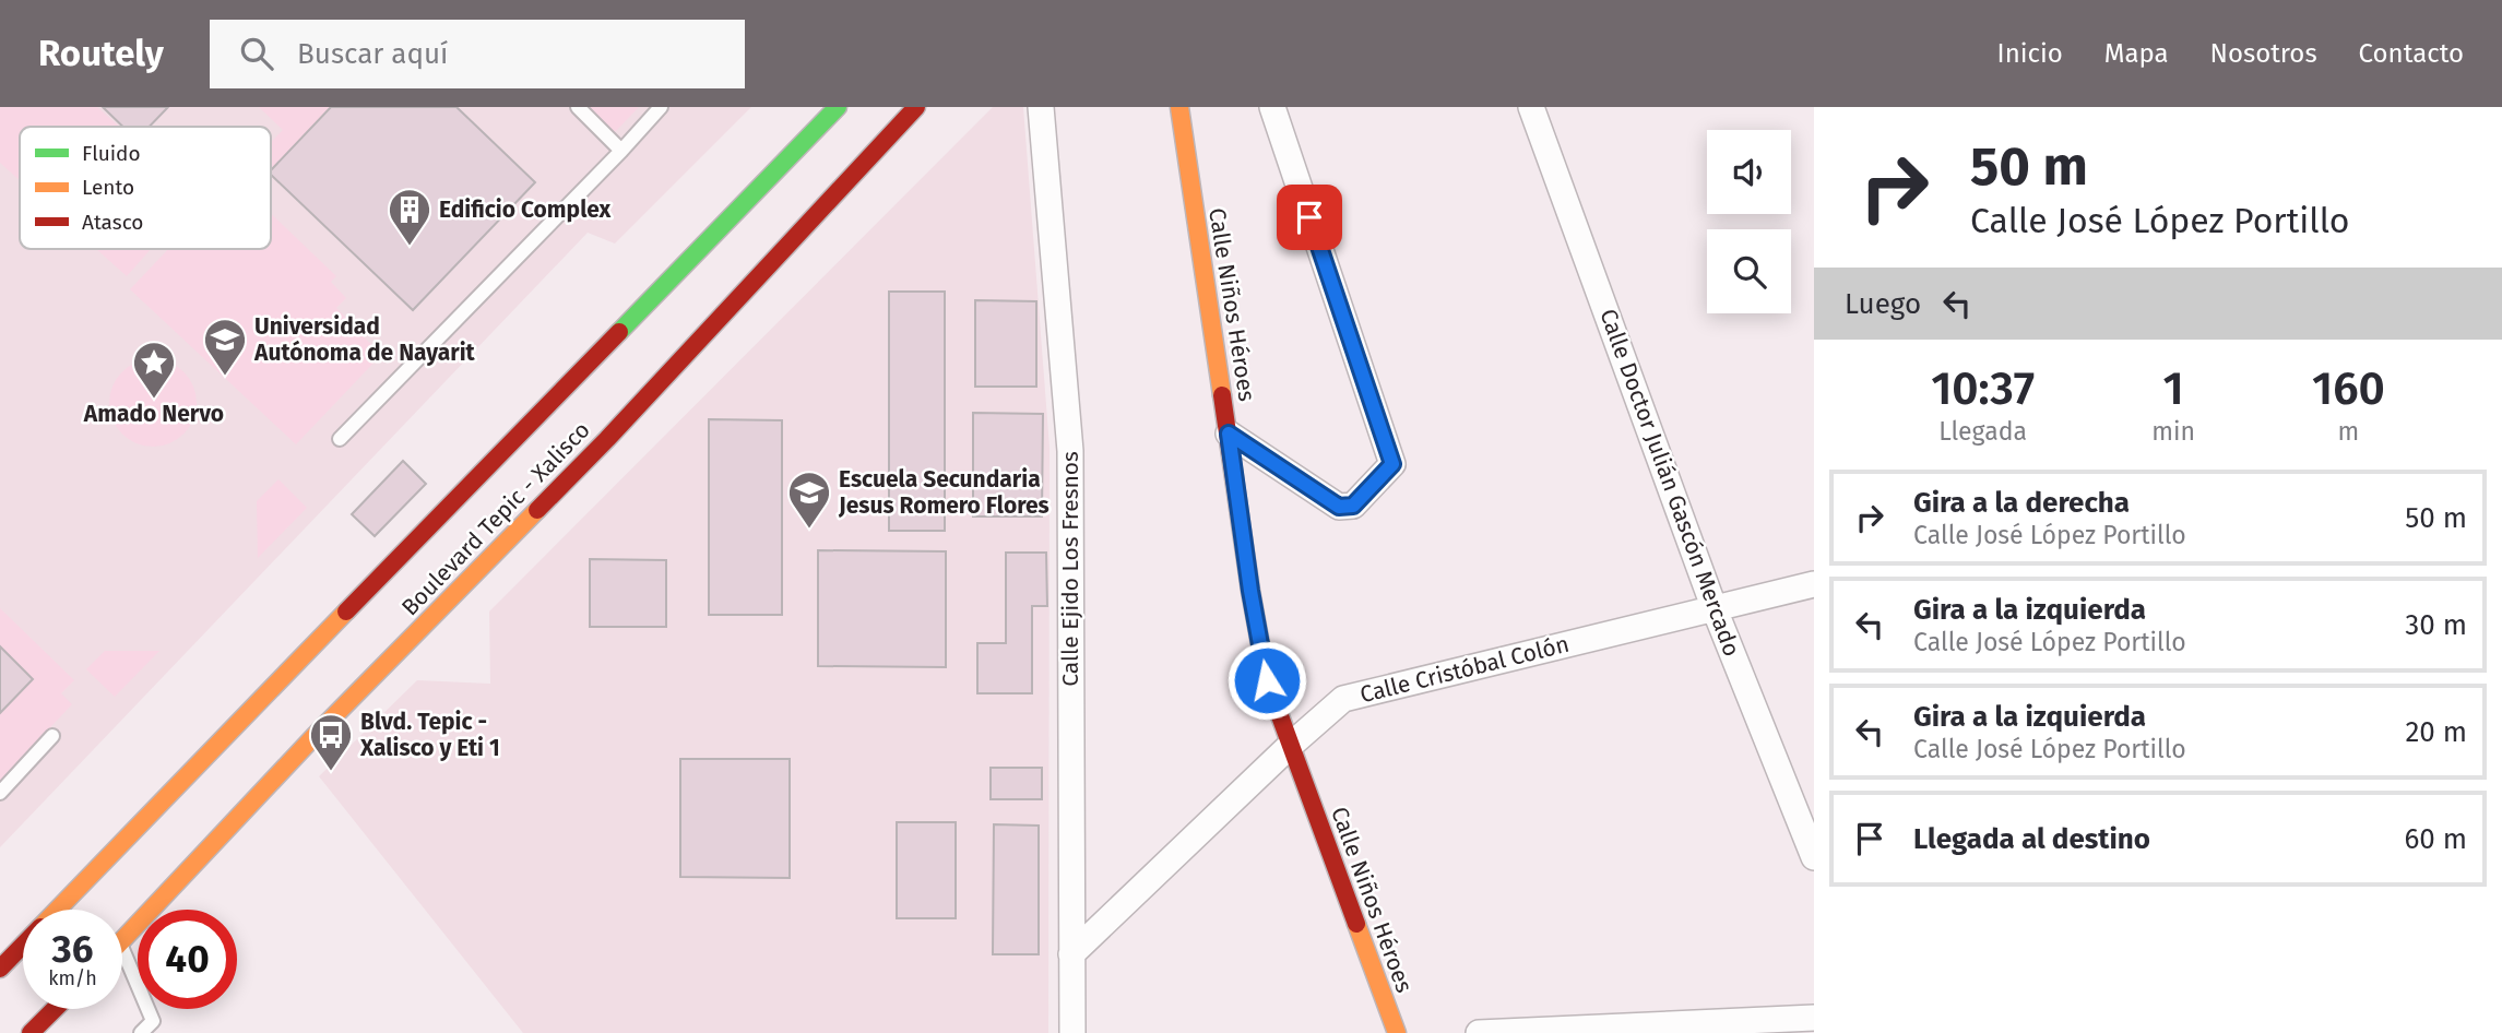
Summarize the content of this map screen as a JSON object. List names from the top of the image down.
{
  "streets": {
    "main road": ["Calle Niños Héroes", "Boulevard Tepic - Xalisco"],
    "street": ["Calle Doctor Julián Gascón Mercado", "Calle Ejido Los Fresnos", "Calle Cristóbal Colón"]
  },
  "crossings": [
    ["Calle Niños Héroes", "Calle Cristóbal Colón"],
    ["Calle Doctor Julián Gascón Mercado", "Calle Cristóbal Colón"],
    ["Calle Ejido Los Fresnos", "Calle Cristóbal Colón"]
  ],
  "places": {
    "building": ["Edificio Complex"],
    "school or university": ["Universidad Autónoma de Nayarit", "Escuela Secundaria Jesus Romero Flores"],
    "place": ["Amado Nervo"],
    "bus stop": ["Blvd. Tepic - Xalisco y Eti 1"]
  },
  "legend": ["Fluido", "Lento", "Atasco"],
  "page": {
    "header": "Routely",
    "search": "Buscar aquí",
    "nav": [
      "Inicio",
      "Mapa",
      "Nosotros",
      "Contacto"
    ],
    "turn": ["50 m", "Calle José López Portillo"],
    "then": "Luego",
    "eta": [
      "10:37",
      "Llegada",
      "1",
      "min",
      "160",
      "m"
    ],
    "list": [
      {
        "name": "Gira a la derecha",
        "note": "Calle José López Portillo",
        "value": "50 m"
      },
      {
        "name": "Gira a la izquierda",
        "note": "Calle José López Portillo",
        "value": "30 m"
      },
      {
        "name": "Gira a la izquierda",
        "note": "Calle José López Portillo",
        "value": "20 m"
      },
      {
        "name": "Llegada al destino",
        "value": "60 m"
      }
    ],
    "speed": "36 km/h",
    "limit": "40"
  }
}
